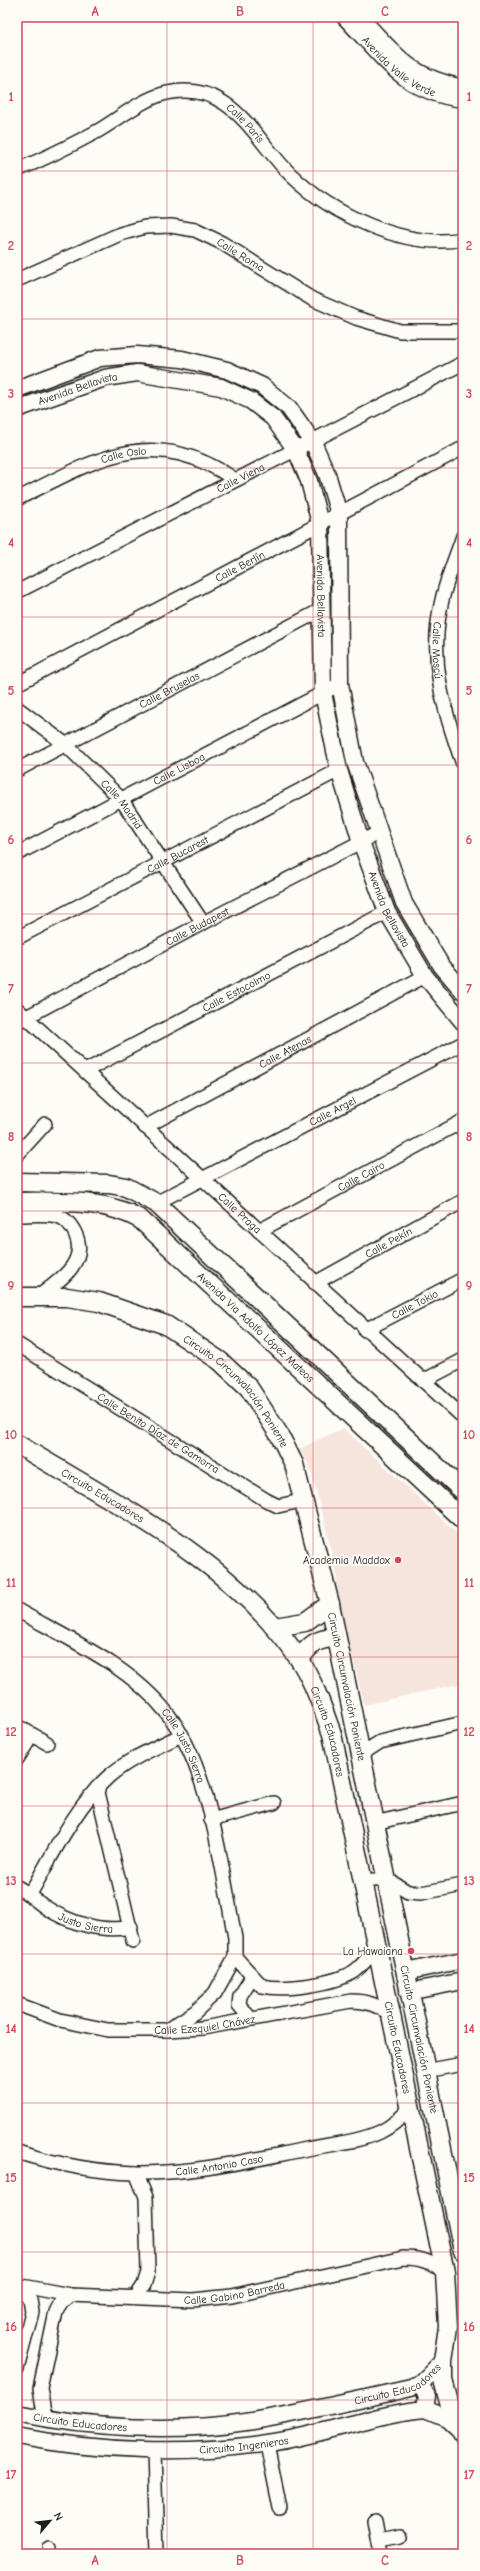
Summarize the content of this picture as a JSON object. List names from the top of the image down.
{
  "streets": {
    "main road": ["Avenida Via Adolfo López Mateos", "Circuito Circunvalación Poniente", "Circuito Educadores"],
    "street": [
      "Avenida Valle Verde",
      "Calle París",
      "Calle Roma",
      "Avenida Bellavista",
      "Calle Oslo",
      "Calle Viena",
      "Calle Berlín",
      "Calle Moscú",
      "Calle Bruselas",
      "Calle Lisboa",
      "Calle Madrid",
      "Calle Bucarest",
      "Calle Budapest",
      "Calle Estocolmo",
      "Calle Atenas",
      "Calle Argel",
      "Calle Cairo",
      "Calle Praga",
      "Calle Pekín",
      "Calle Tokio",
      "Calle Benito Díaz de Gamorra",
      "Calle Justo Sierra",
      "Justo Sierra",
      "Calle Ezequiel Chávez",
      "Calle Antonio Caso",
      "Calle Gabino Barreda",
      "Circuito Ingenieros"
    ]
  },
  "crossings": [
    ["Avenida Bellavista", "Calle Viena"],
    ["Avenida Bellavista", "Calle Berlín"],
    ["Avenida Bellavista", "Calle Bruselas"],
    ["Avenida Bellavista", "Calle Lisboa"],
    ["Avenida Bellavista", "Calle Bucarest"],
    ["Avenida Bellavista", "Calle Budapest"],
    ["Avenida Bellavista", "Calle Estocolmo"],
    ["Avenida Bellavista", "Calle Atenas"],
    ["Calle Oslo", "Calle Viena"],
    ["Calle Bruselas", "Calle Madrid"],
    ["Calle Lisboa", "Calle Madrid"],
    ["Calle Madrid", "Calle Bucarest"],
    ["Calle Madrid", "Calle Budapest"],
    ["Calle Budapest", "Calle Praga"],
    ["Calle Estocolmo", "Calle Praga"],
    ["Calle Atenas", "Calle Praga"],
    ["Calle Argel", "Calle Praga"],
    ["Calle Argel", "Avenida Via Adolfo López Mateos"],
    ["Calle Cairo", "Calle Praga"],
    ["Calle Praga", "Calle Pekín"],
    ["Calle Praga", "Calle Tokio"],
    ["Circuito Circunvalación Poniente", "Calle Benito Díaz de Gamorra"],
    ["Circuito Educadores", "Calle Ezequiel Chávez"],
    ["Circuito Educadores", "Calle Antonio Caso"],
    ["Circuito Educadores", "Calle Gabino Barreda"],
    ["Calle Justo Sierra", "Calle Ezequiel Chávez"]
  ],
  "places": ["Academia Maddox", "La Hawaiana"],
  "north": "top right",
  "grid": {
    "columns": ["A", "B", "C"],
    "rows": [
      "1",
      "2",
      "3",
      "4",
      "5",
      "6",
      "7",
      "8",
      "9",
      "10",
      "11",
      "12",
      "13",
      "14",
      "15",
      "16",
      "17"
    ]
  }
}
